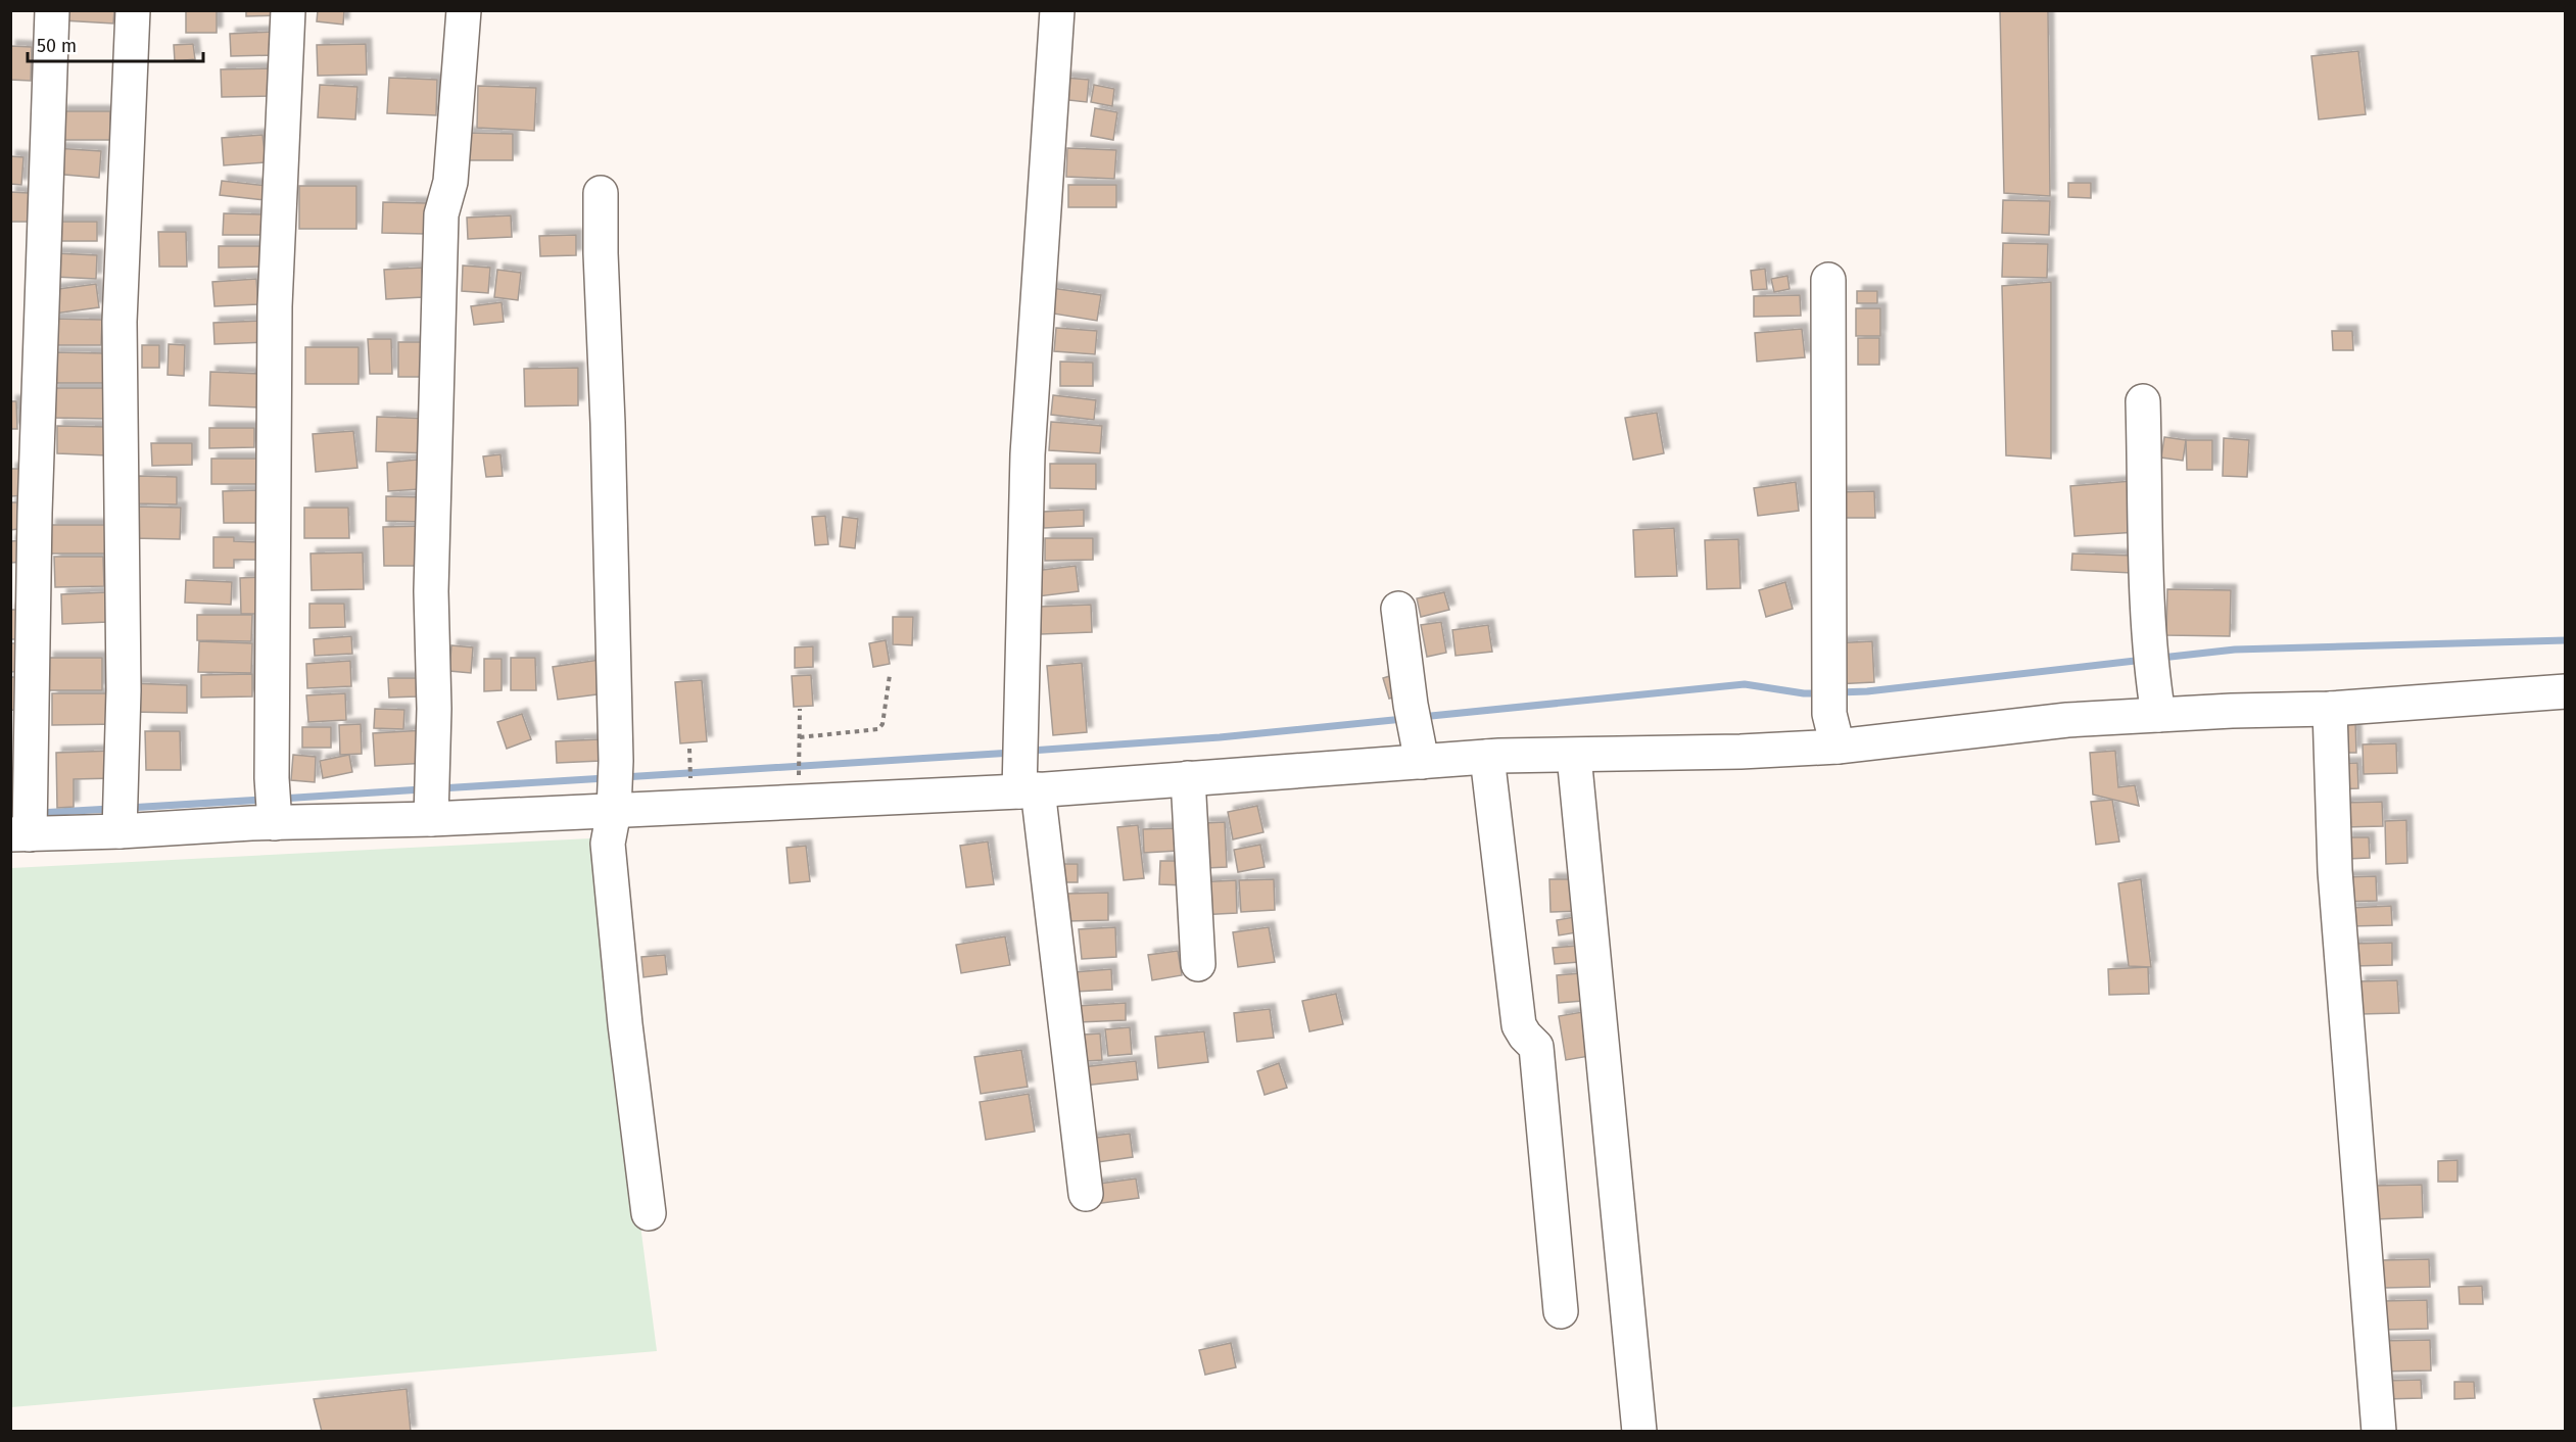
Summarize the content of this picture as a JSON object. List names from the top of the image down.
{
  "scale_bar": "50 m"
}
